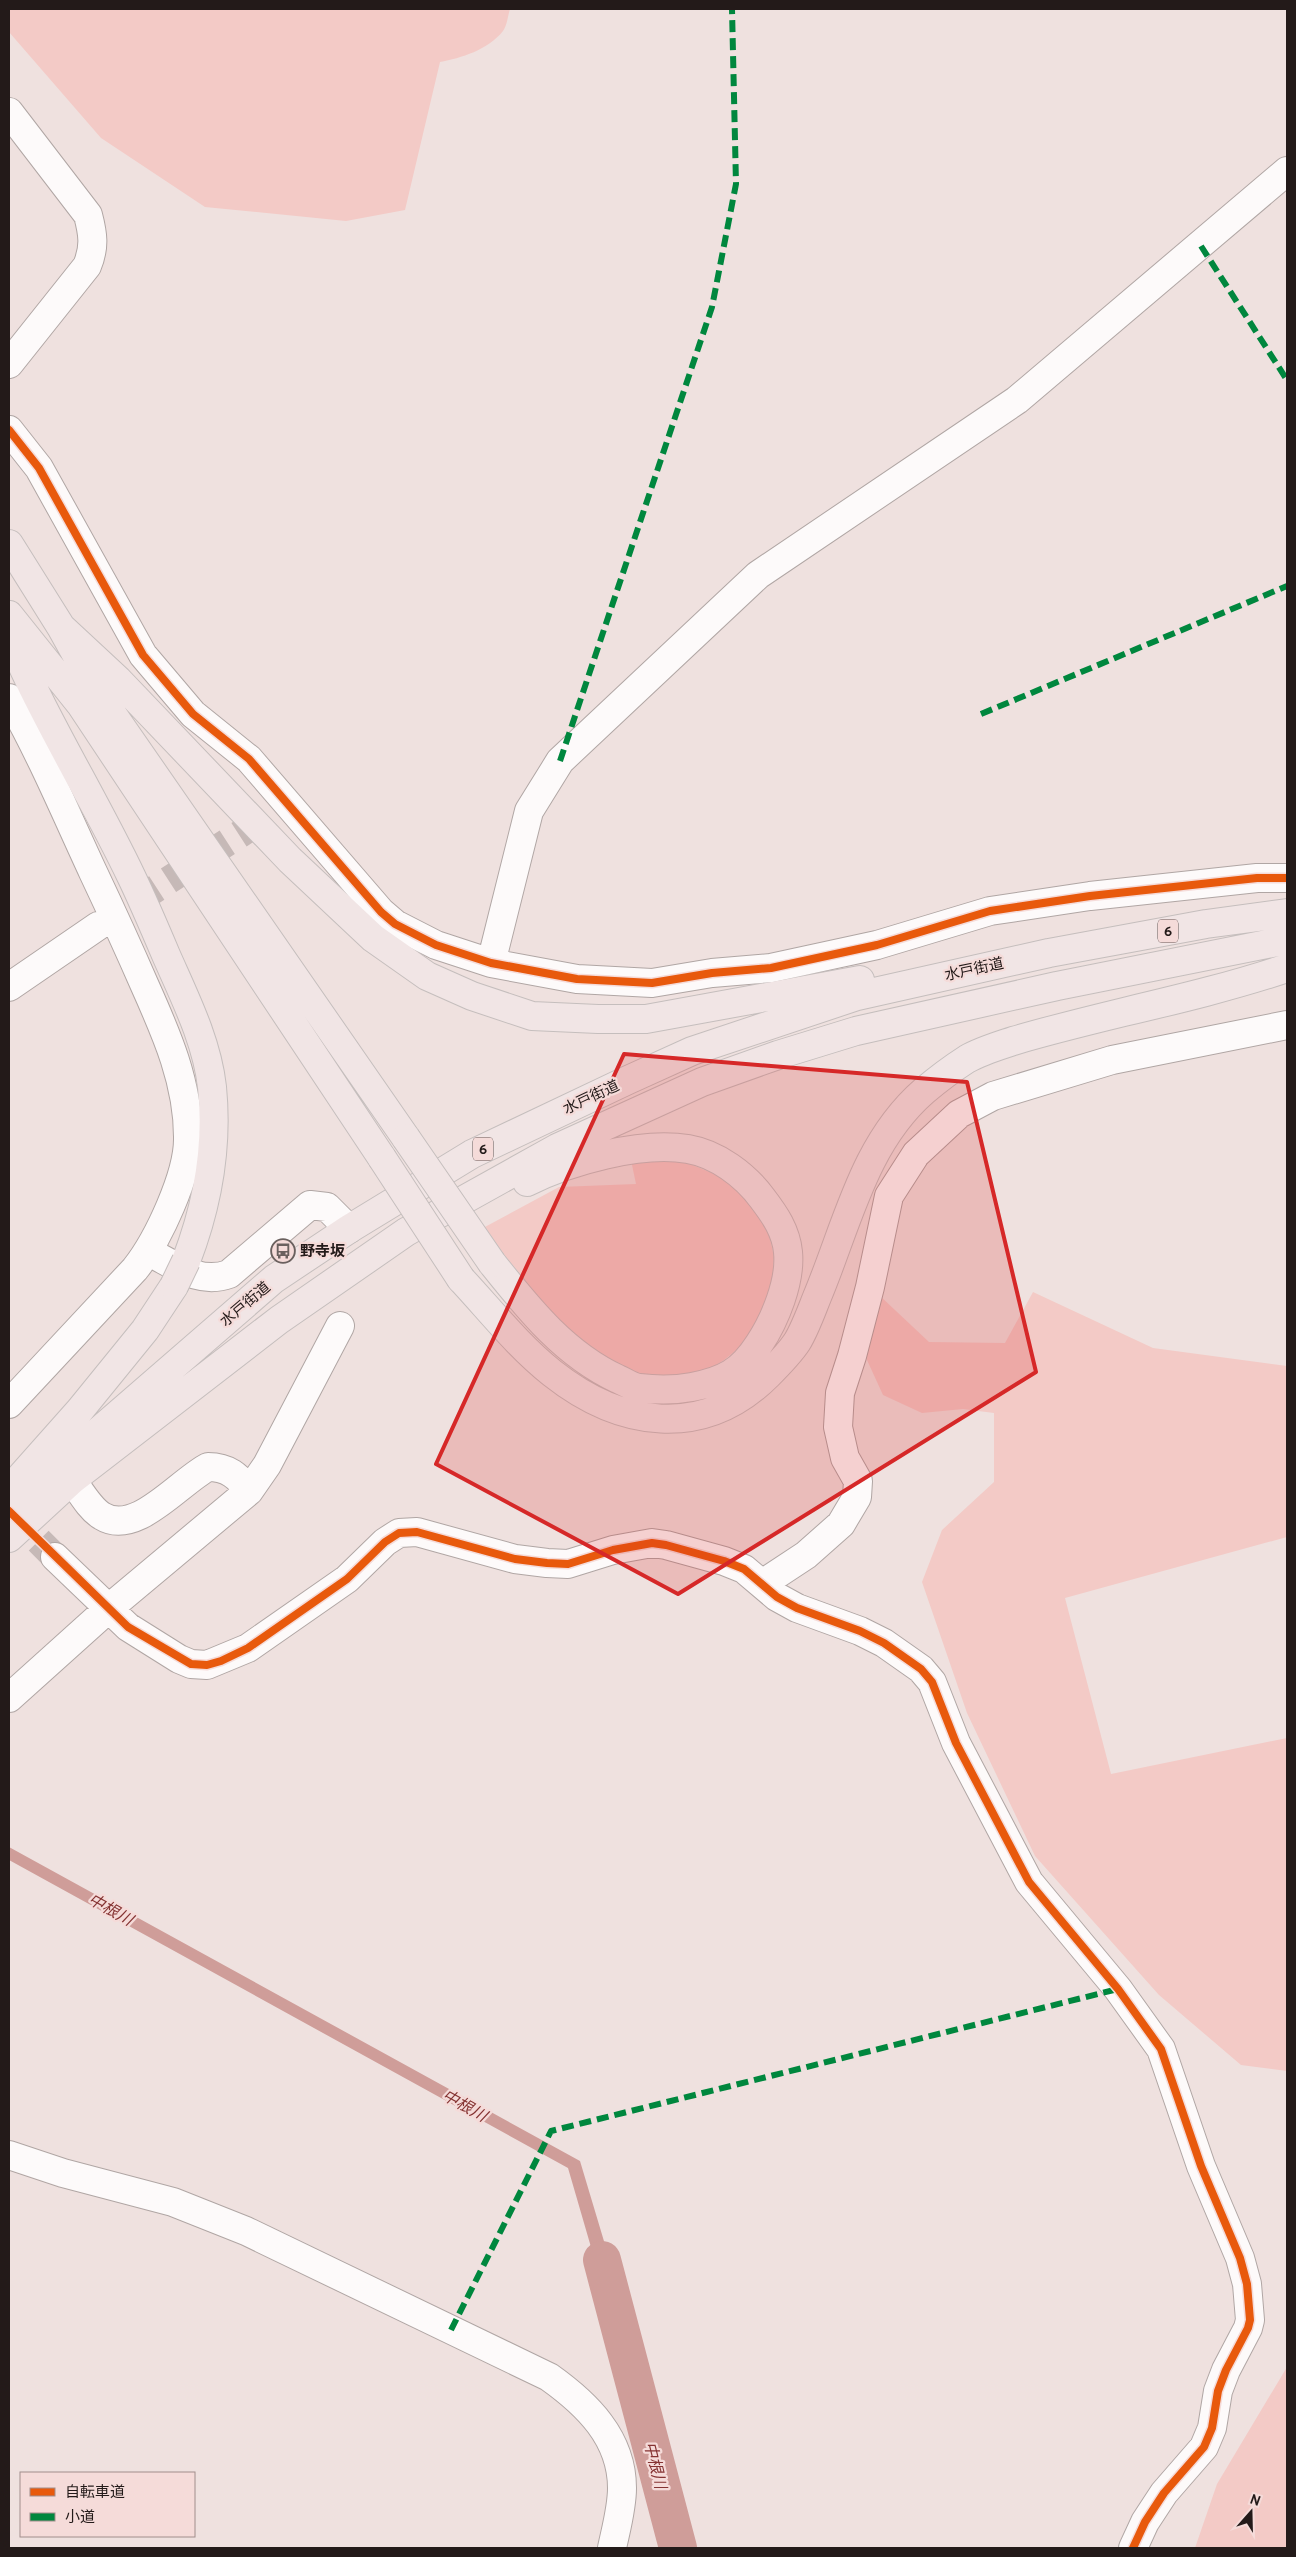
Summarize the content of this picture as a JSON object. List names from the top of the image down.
{
  "streets": {
    "highway": ["6", "水戸街道"]
  },
  "water": ["中根川"],
  "places": {
    "bus stop": ["野寺坂"]
  },
  "legend": ["自転車道", "小道"],
  "north": "top"
}
